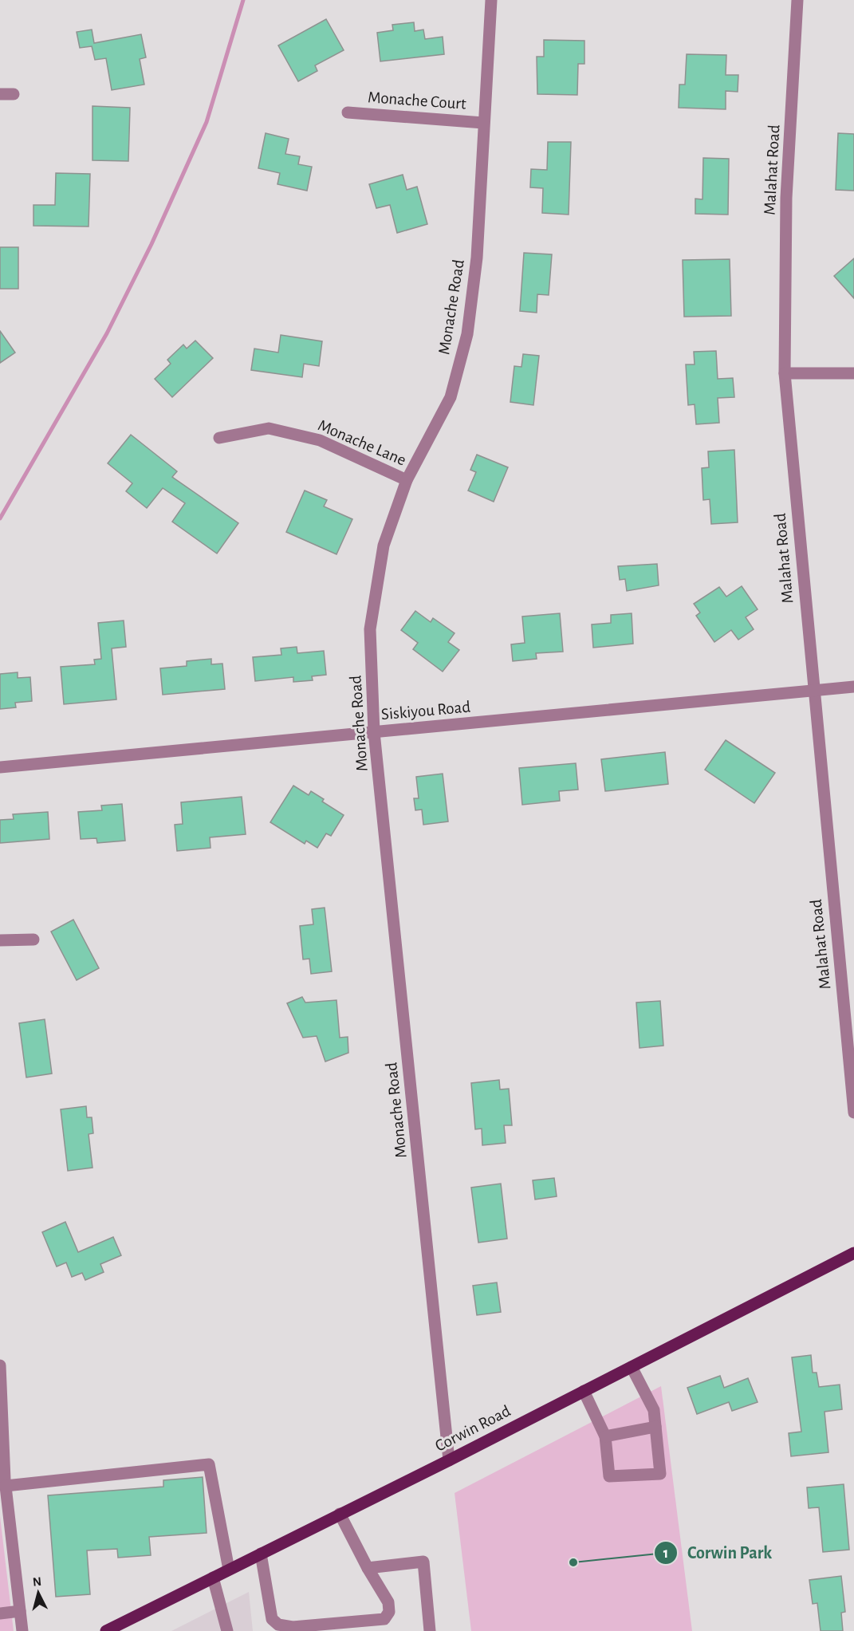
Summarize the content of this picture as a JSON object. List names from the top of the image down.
{
  "streets": {
    "main road": ["Corwin Road"],
    "street": [
      "Monache Court",
      "Malahat Road",
      "Monache Road",
      "Monache Lane",
      "Siskiyou Road"
    ]
  },
  "crossings": [
    ["Monache Court", "Monache Road"],
    ["Malahat Road", "Siskiyou Road"],
    ["Monache Road", "Monache Lane"],
    ["Monache Road", "Siskiyou Road"],
    ["Monache Road", "Corwin Road"]
  ],
  "places": ["Corwin Park"],
  "north": "top"
}
